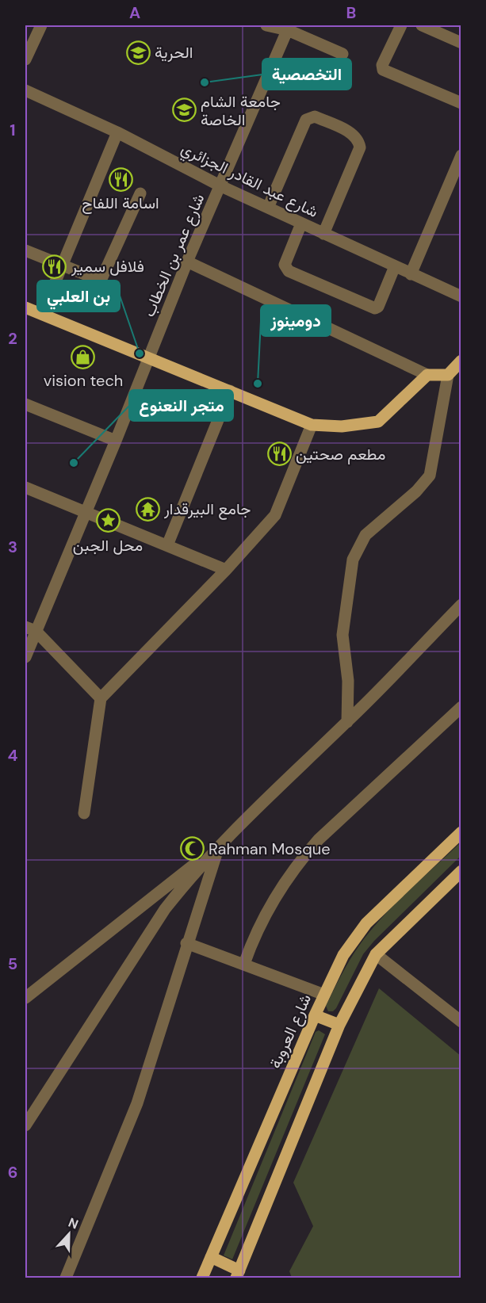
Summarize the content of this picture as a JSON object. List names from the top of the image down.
{
  "streets": {
    "main road": ["شارع العروبة"],
    "street": ["شارع عبد القادر الجزائري", "شارع عمر بن الخطاب"]
  },
  "crossings": [
    ["شارع عبد القادر الجزائري", "شارع عمر بن الخطاب"]
  ],
  "places": {
    "school or university": ["الحرية", "جامعة الشام الخاصة"],
    "other": [
      "التخصصية",
      "بن العلبي",
      "دومينوز",
      "متجر النعنوع"
    ],
    "restaurant": ["اسامة اللفاح", "فلافل سمير", "مطعم صحتين"],
    "shop": ["vision tech"],
    "temple": ["جامع البيرقدار"],
    "place": ["محل الجبن"],
    "mosque": ["Rahman Mosque"]
  },
  "north": "top",
  "grid": {
    "columns": ["A", "B"],
    "rows": [
      "1",
      "2",
      "3",
      "4",
      "5",
      "6"
    ]
  }
}
